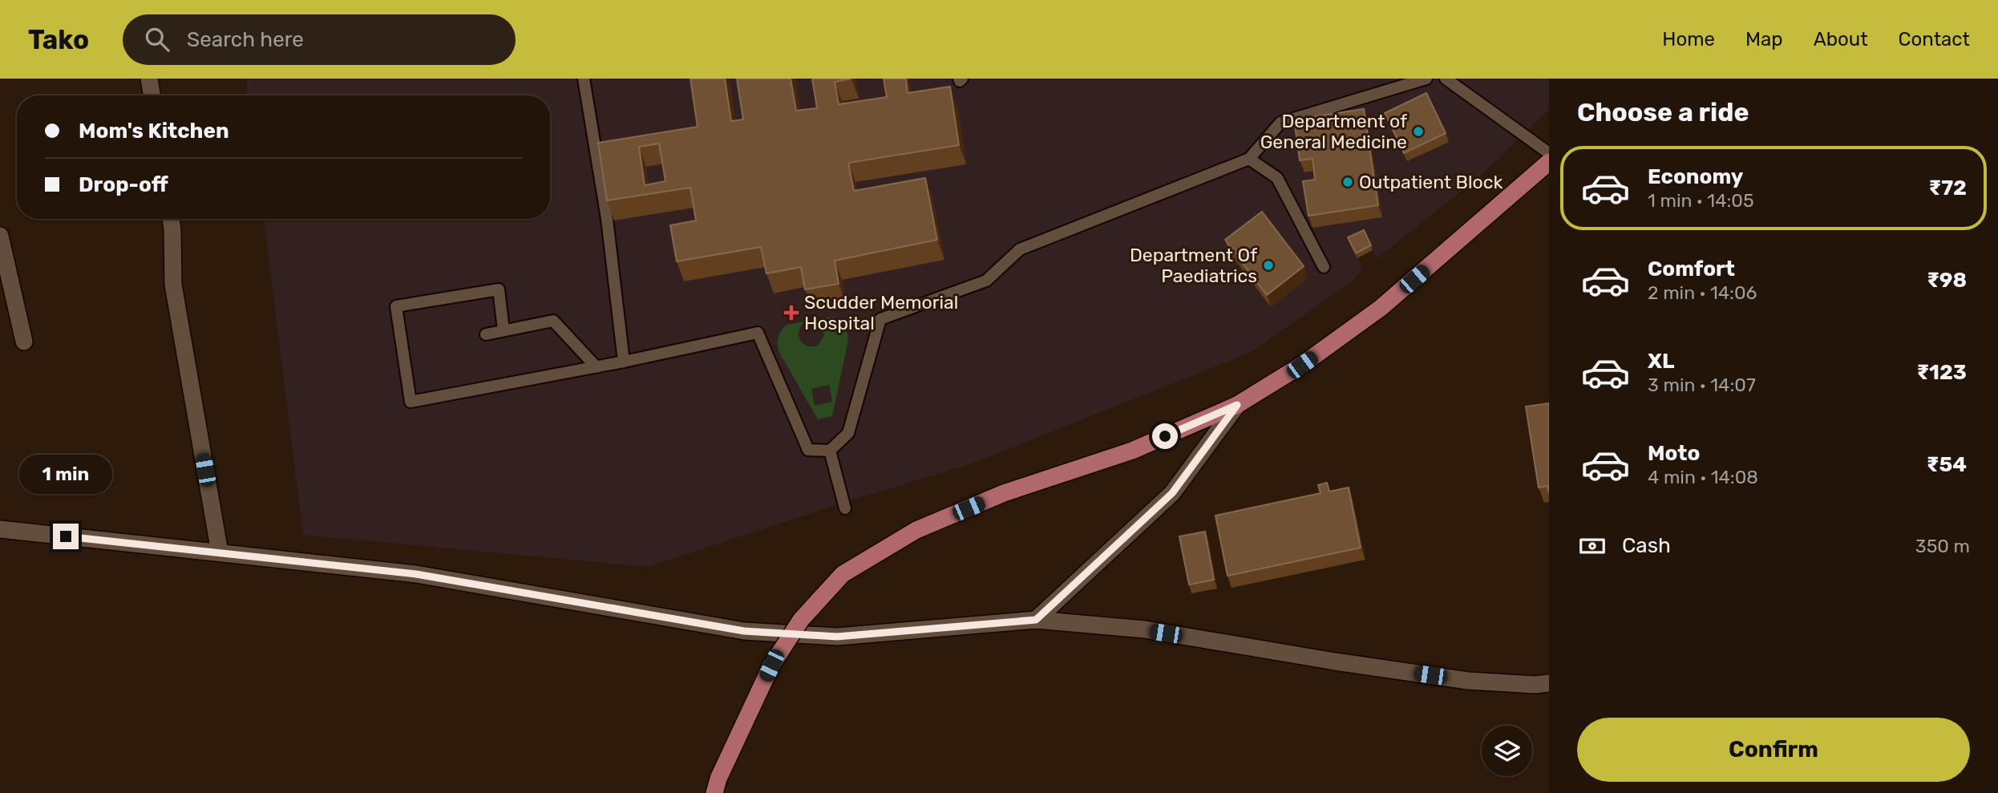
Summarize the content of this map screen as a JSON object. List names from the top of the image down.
{
  "places": {
    "other": ["Department of General Medicine", "Outpatient Block", "Department Of Paediatrics"],
    "health": ["Scudder Memorial Hospital"]
  },
  "page": {
    "header": "Tako",
    "search": "Search here",
    "nav": [
      "Home",
      "Map",
      "About",
      "Contact"
    ],
    "heading": "Choose a ride",
    "banner": ["Mom's Kitchen", "Drop-off"],
    "list": [
      {
        "name": "Economy",
        "note": "1 min · 14:05",
        "value": "₹72"
      },
      {
        "name": "Comfort",
        "note": "2 min · 14:06",
        "value": "₹98"
      },
      {
        "name": "XL",
        "note": "3 min · 14:07",
        "value": "₹123"
      },
      {
        "name": "Moto",
        "note": "4 min · 14:08",
        "value": "₹54"
      }
    ],
    "bubble": "1 min",
    "pay": ["Cash", "350 m"],
    "buttons": "Confirm"
  }
}
